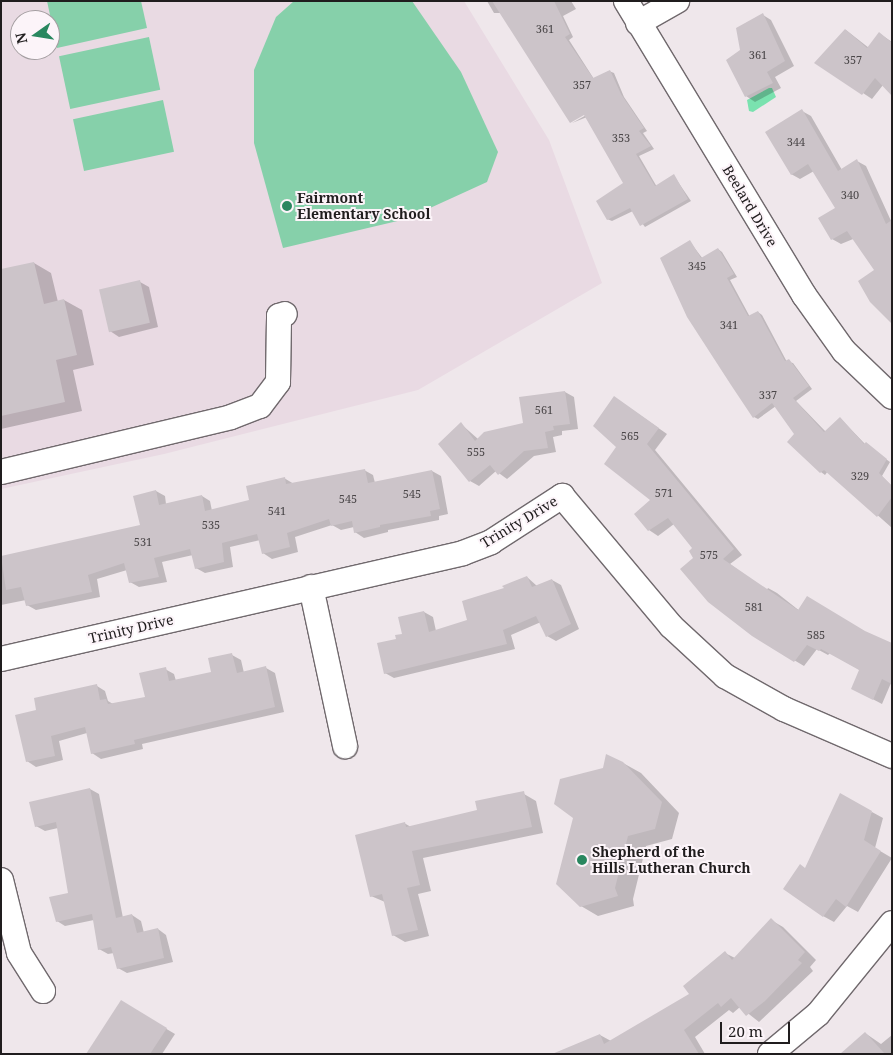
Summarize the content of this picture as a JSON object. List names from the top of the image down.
{
  "streets": {
    "street": ["Beelard Drive", "Trinity Drive"]
  },
  "places": ["Fairmont Elementary School", "Shepherd of the Hills Lutheran Church"],
  "house_numbers": [
    "361",
    "361",
    "357",
    "357",
    "353",
    "344",
    "340",
    "345",
    "341",
    "337",
    "561",
    "565",
    "555",
    "329",
    "571",
    "545",
    "545",
    "541",
    "535",
    "531",
    "575",
    "581",
    "585"
  ],
  "scale_bar": "20 m",
  "north": "left"
}
